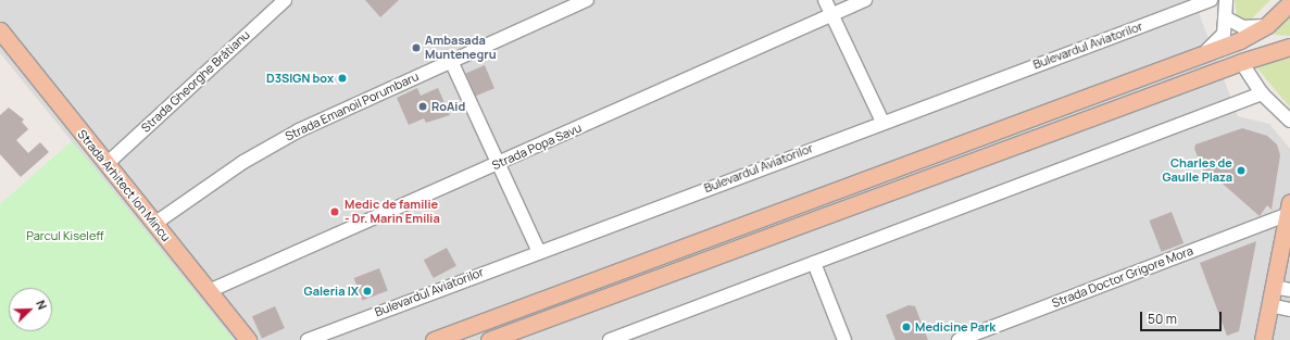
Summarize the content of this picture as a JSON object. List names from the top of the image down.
{
  "streets": {
    "main road": ["Strada Arhitect Ion Mincu"],
    "street": [
      "Bulevardul Aviatorilor",
      "Strada Gheorghe Brătianu",
      "Strada Emanoil Porumbaru",
      "Strada Popa Savu",
      "Strada Doctor Grigore Mora"
    ]
  },
  "crossings": [
    ["Strada Gheorghe Brătianu", "Strada Arhitect Ion Mincu"],
    ["Strada Emanoil Porumbaru", "Strada Arhitect Ion Mincu"],
    ["Strada Popa Savu", "Strada Arhitect Ion Mincu"]
  ],
  "parks": ["Parcul Kiseleff"],
  "places": [
    "Ambasada Muntenegru",
    "D3SIGN box",
    "RoAid",
    "Charles de Gaulle Plaza",
    "Medic de familie - Dr. Marin Emilia",
    "Galeria IX",
    "Medicine Park"
  ],
  "scale_bar": "50 m",
  "north": "top right"
}
